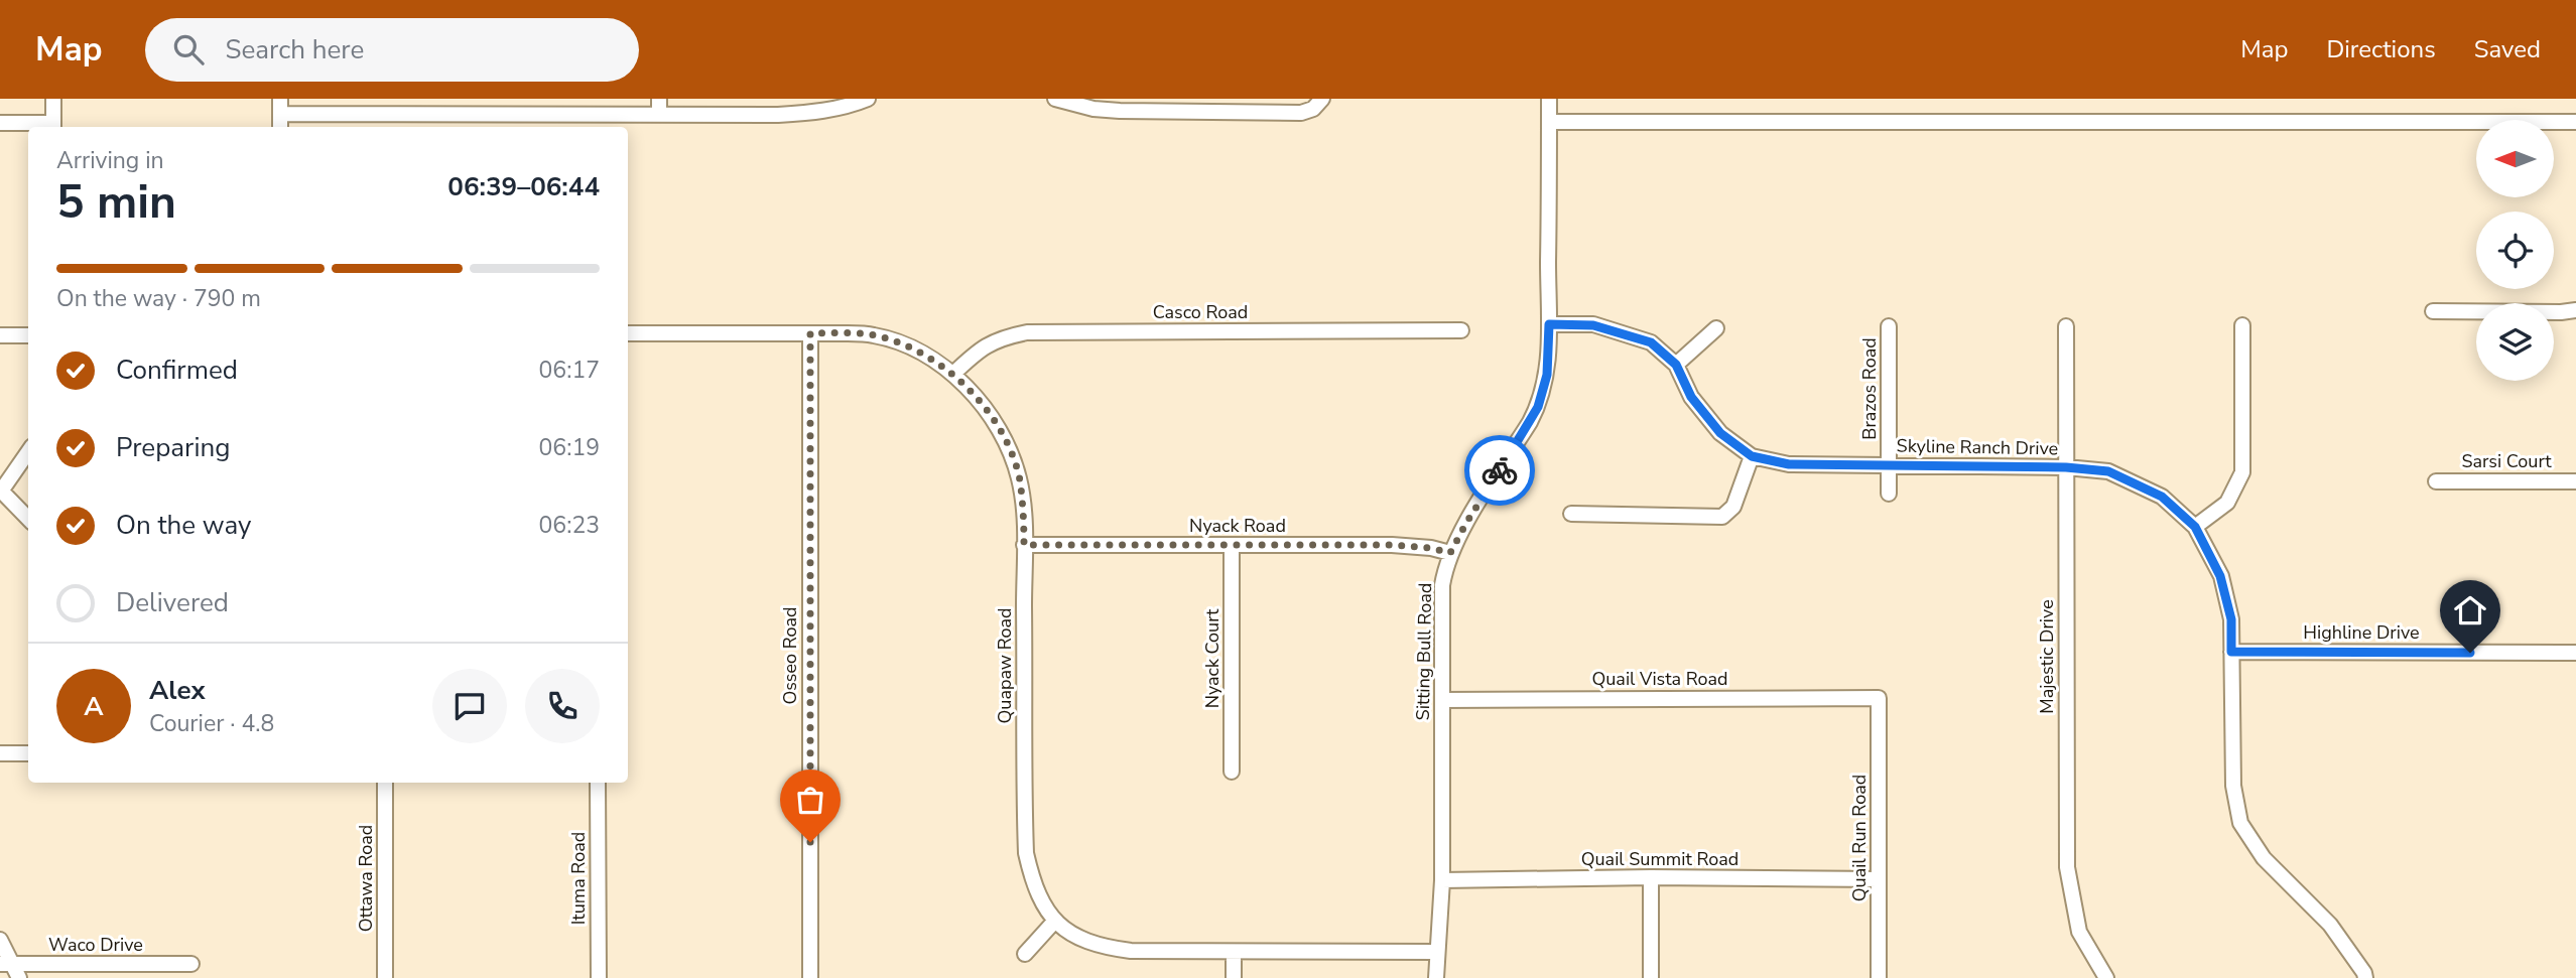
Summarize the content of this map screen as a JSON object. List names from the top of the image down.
{
  "streets": {
    "street": [
      "Casco Road",
      "Brazos Road",
      "Skyline Ranch Drive",
      "Sarsi Court",
      "Nyack Road",
      "Highline Drive",
      "Sitting Bull Road",
      "Osseo Road",
      "Majestic Drive",
      "Nyack Court",
      "Quapaw Road",
      "Quail Vista Road",
      "Quail Run Road",
      "Quail Summit Road",
      "Ottawa Road",
      "Ituma Road",
      "Waco Drive"
    ]
  },
  "crossings": [
    ["Casco Road", "Quapaw Road"],
    ["Brazos Road", "Skyline Ranch Drive"],
    ["Skyline Ranch Drive", "Highline Drive"],
    ["Skyline Ranch Drive", "Sitting Bull Road"],
    ["Skyline Ranch Drive", "Majestic Drive"],
    ["Nyack Road", "Sitting Bull Road"],
    ["Nyack Road", "Nyack Court"],
    ["Nyack Road", "Quapaw Road"],
    ["Sitting Bull Road", "Quapaw Road"],
    ["Sitting Bull Road", "Quail Vista Road"],
    ["Sitting Bull Road", "Quail Summit Road"],
    ["Osseo Road", "Quapaw Road"],
    ["Quail Vista Road", "Quail Run Road"],
    ["Quail Run Road", "Quail Summit Road"]
  ],
  "north": "left",
  "page": {
    "header": "Map",
    "search": "Search here",
    "nav": ["Map", "Directions", "Saved"],
    "heading": ["5 min", "Arriving in", "06:39–06:44"],
    "panel": ["Alex", "Courier · 4.8"],
    "bar": "On the way · 790 m",
    "list": [
      ["Confirmed", "06:17"],
      ["Preparing", "06:19"],
      ["On the way", "06:23"],
      "Delivered"
    ],
    "round": "A"
  }
}
